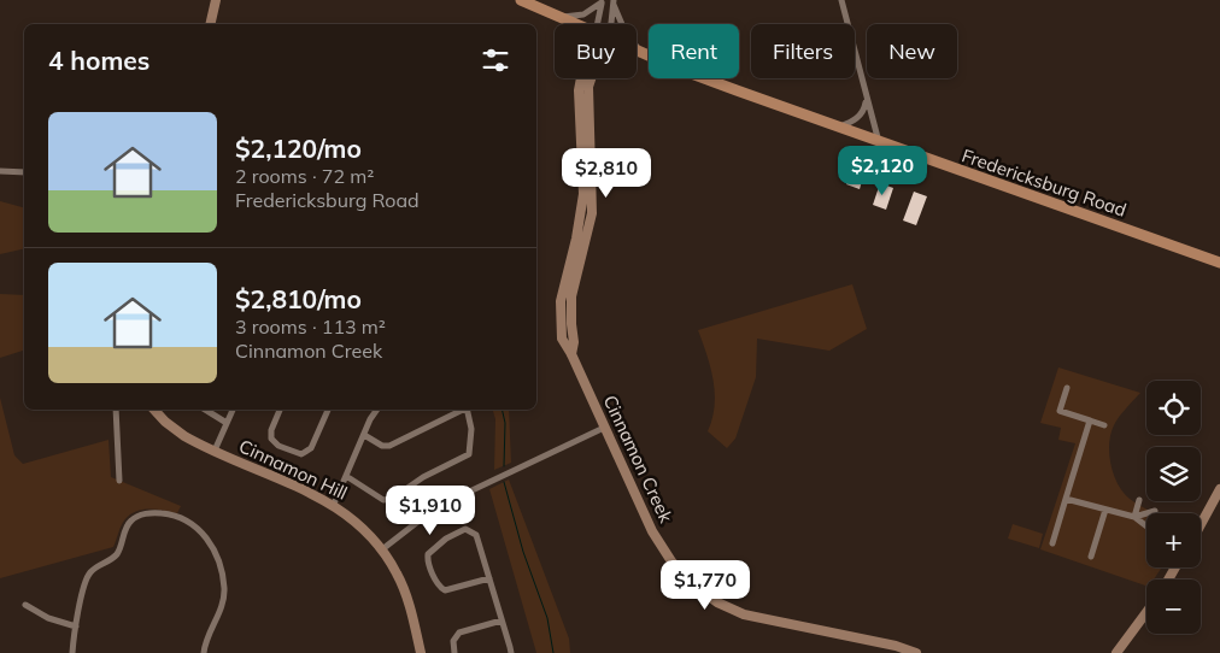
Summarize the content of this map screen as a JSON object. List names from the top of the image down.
{
  "streets": {
    "main road": ["Fredericksburg Road"],
    "street": ["Cinnamon Creek", "Cinnamon Hill"]
  },
  "page": {
    "chip": [
      "Buy",
      "Rent",
      "Filters",
      "New"
    ],
    "heading": "4 homes",
    "list": [
      {
        "name": "$2,120/mo",
        "note": "2 rooms · 72 m² · Fredericksburg Road"
      },
      {
        "name": "$2,810/mo",
        "note": "3 rooms · 113 m² · Cinnamon Creek"
      }
    ],
    "price": [
      "$2,120",
      "$2,810",
      "$1,910",
      "$1,770"
    ],
    "map_buttons": ["+", "−"]
  }
}
